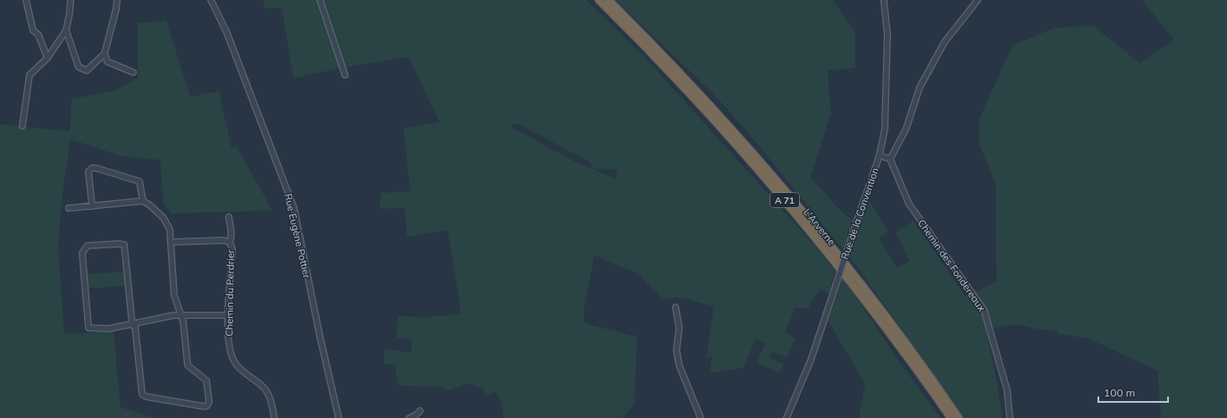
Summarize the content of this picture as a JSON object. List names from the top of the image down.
{
  "streets": {
    "highway": ["A 71", "L'Arverne"],
    "street": [
      "Rue de la Convention",
      "Rue Eugène Pottier",
      "Chemin des Fondereaux",
      "Chemin du Perdrier"
    ]
  },
  "scale_bar": "100 m"
}
